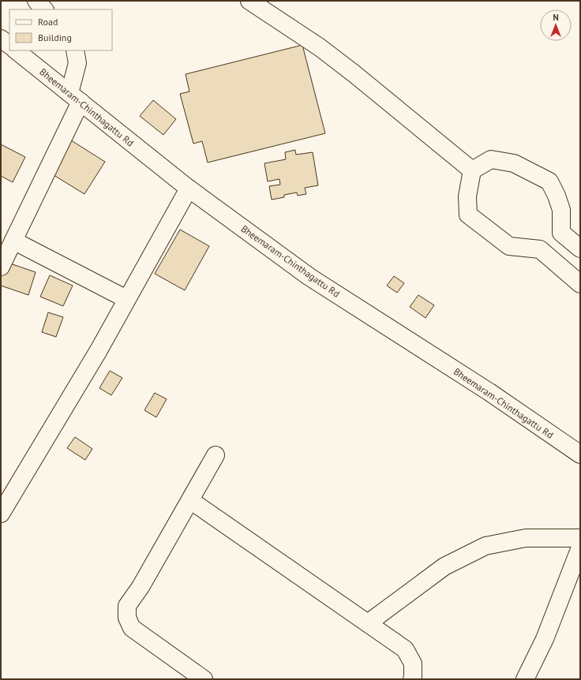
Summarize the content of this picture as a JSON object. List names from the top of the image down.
{
  "streets": {
    "street": ["Bheemaram-Chinthagattu Rd"]
  },
  "legend": ["Road", "Building"],
  "north": "top"
}
